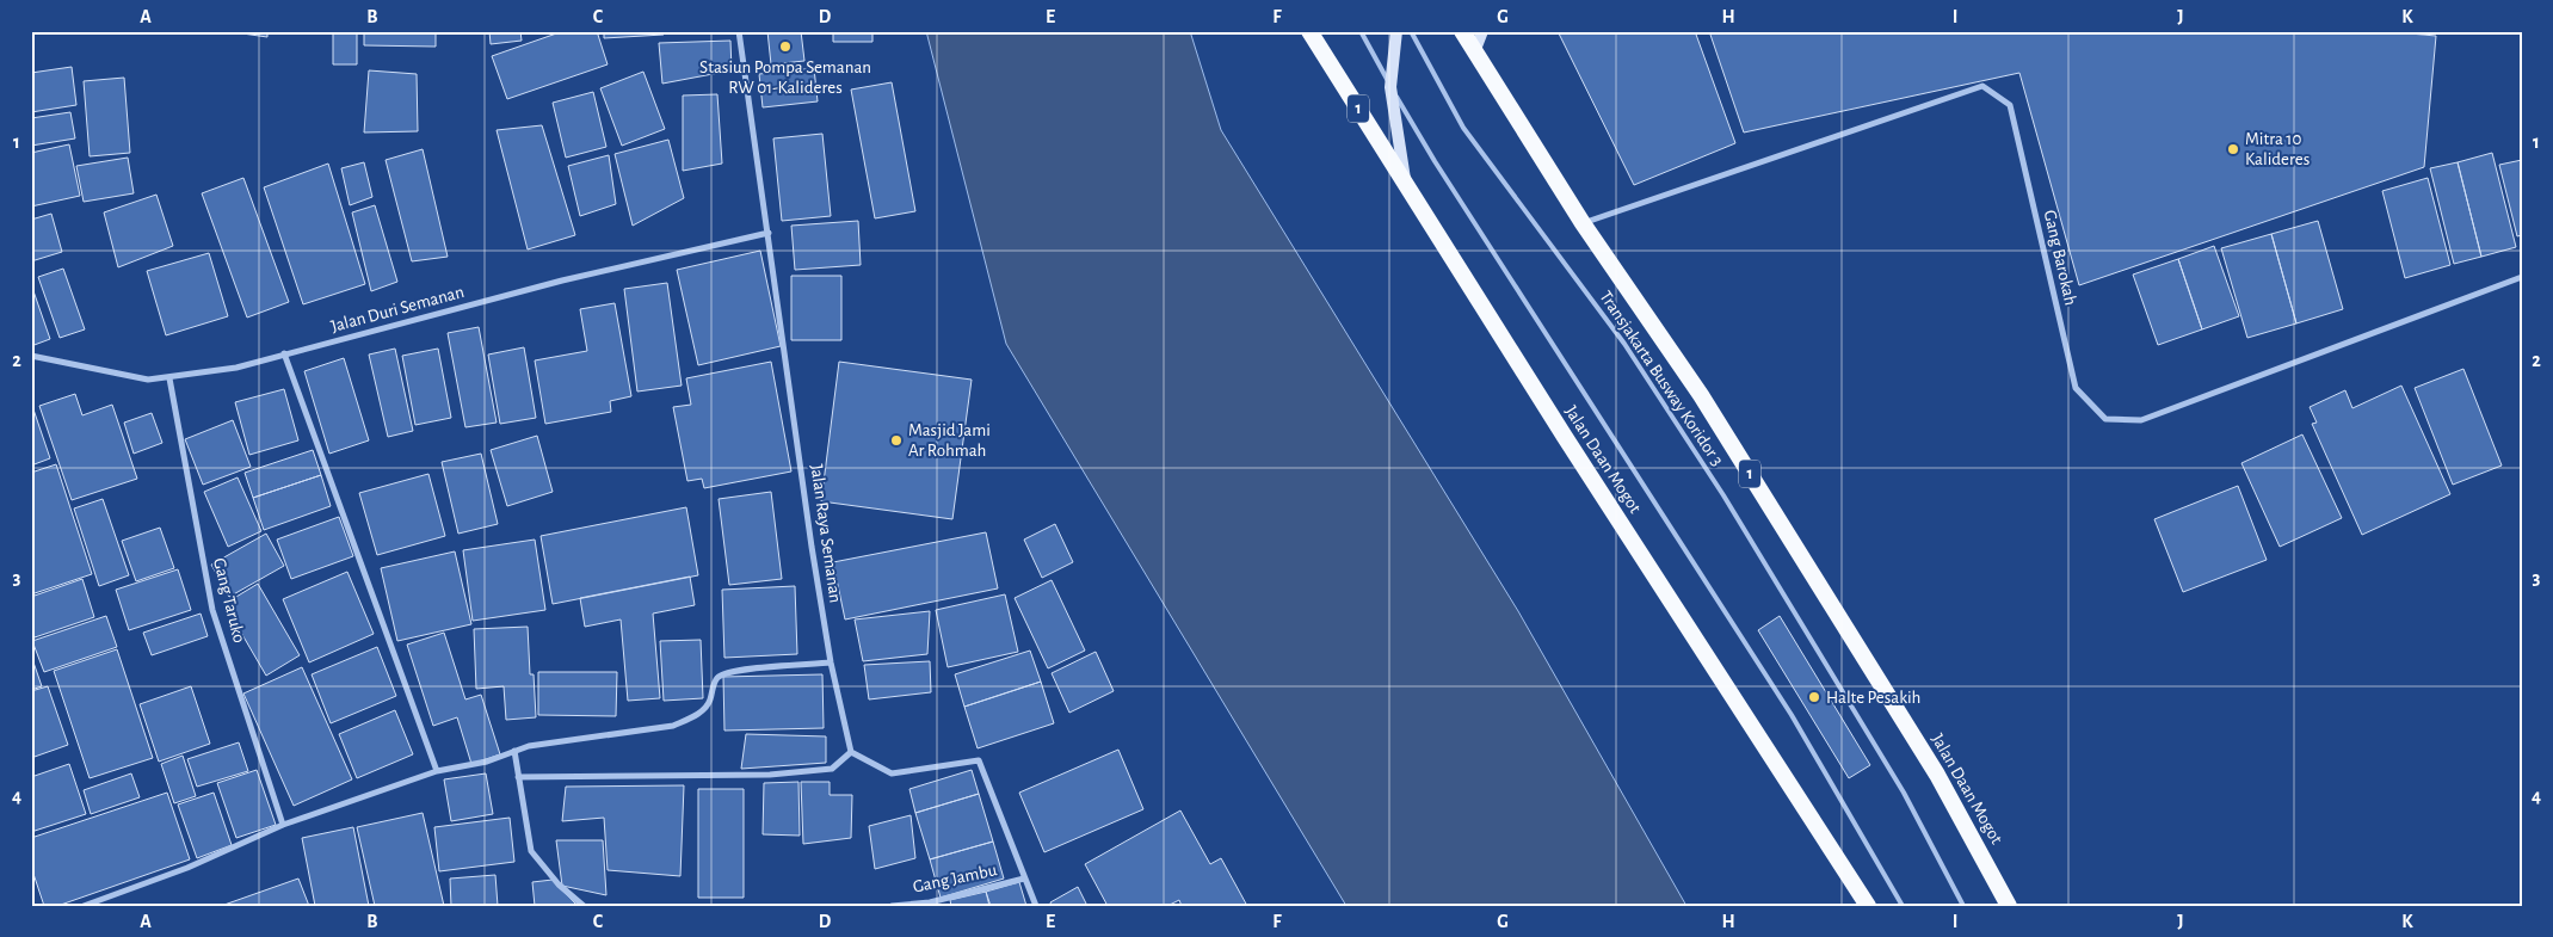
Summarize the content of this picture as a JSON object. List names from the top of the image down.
{
  "streets": {
    "highway": ["1", "Jalan Daan Mogot"],
    "street": [
      "Gang Barokah",
      "Jalan Duri Semanan",
      "Jalan Raya Semanan",
      "Gang Taruko",
      "Gang Jambu"
    ],
    "lane": ["Transjakarta Busway Koridor 3"]
  },
  "crossings": [
    ["Gang Barokah", "Jalan Daan Mogot"],
    ["Jalan Duri Semanan", "Jalan Raya Semanan"],
    ["Jalan Duri Semanan", "Gang Taruko"]
  ],
  "places": [
    "Stasiun Pompa Semanan RW 01-Kalideres",
    "Mitra 10 Kalideres",
    "Masjid Jami Ar Rohmah",
    "Halte Pesakih"
  ],
  "grid": {
    "columns": [
      "A",
      "B",
      "C",
      "D",
      "E",
      "F",
      "G",
      "H",
      "I",
      "J",
      "K"
    ],
    "rows": [
      "1",
      "2",
      "3",
      "4"
    ]
  }
}
